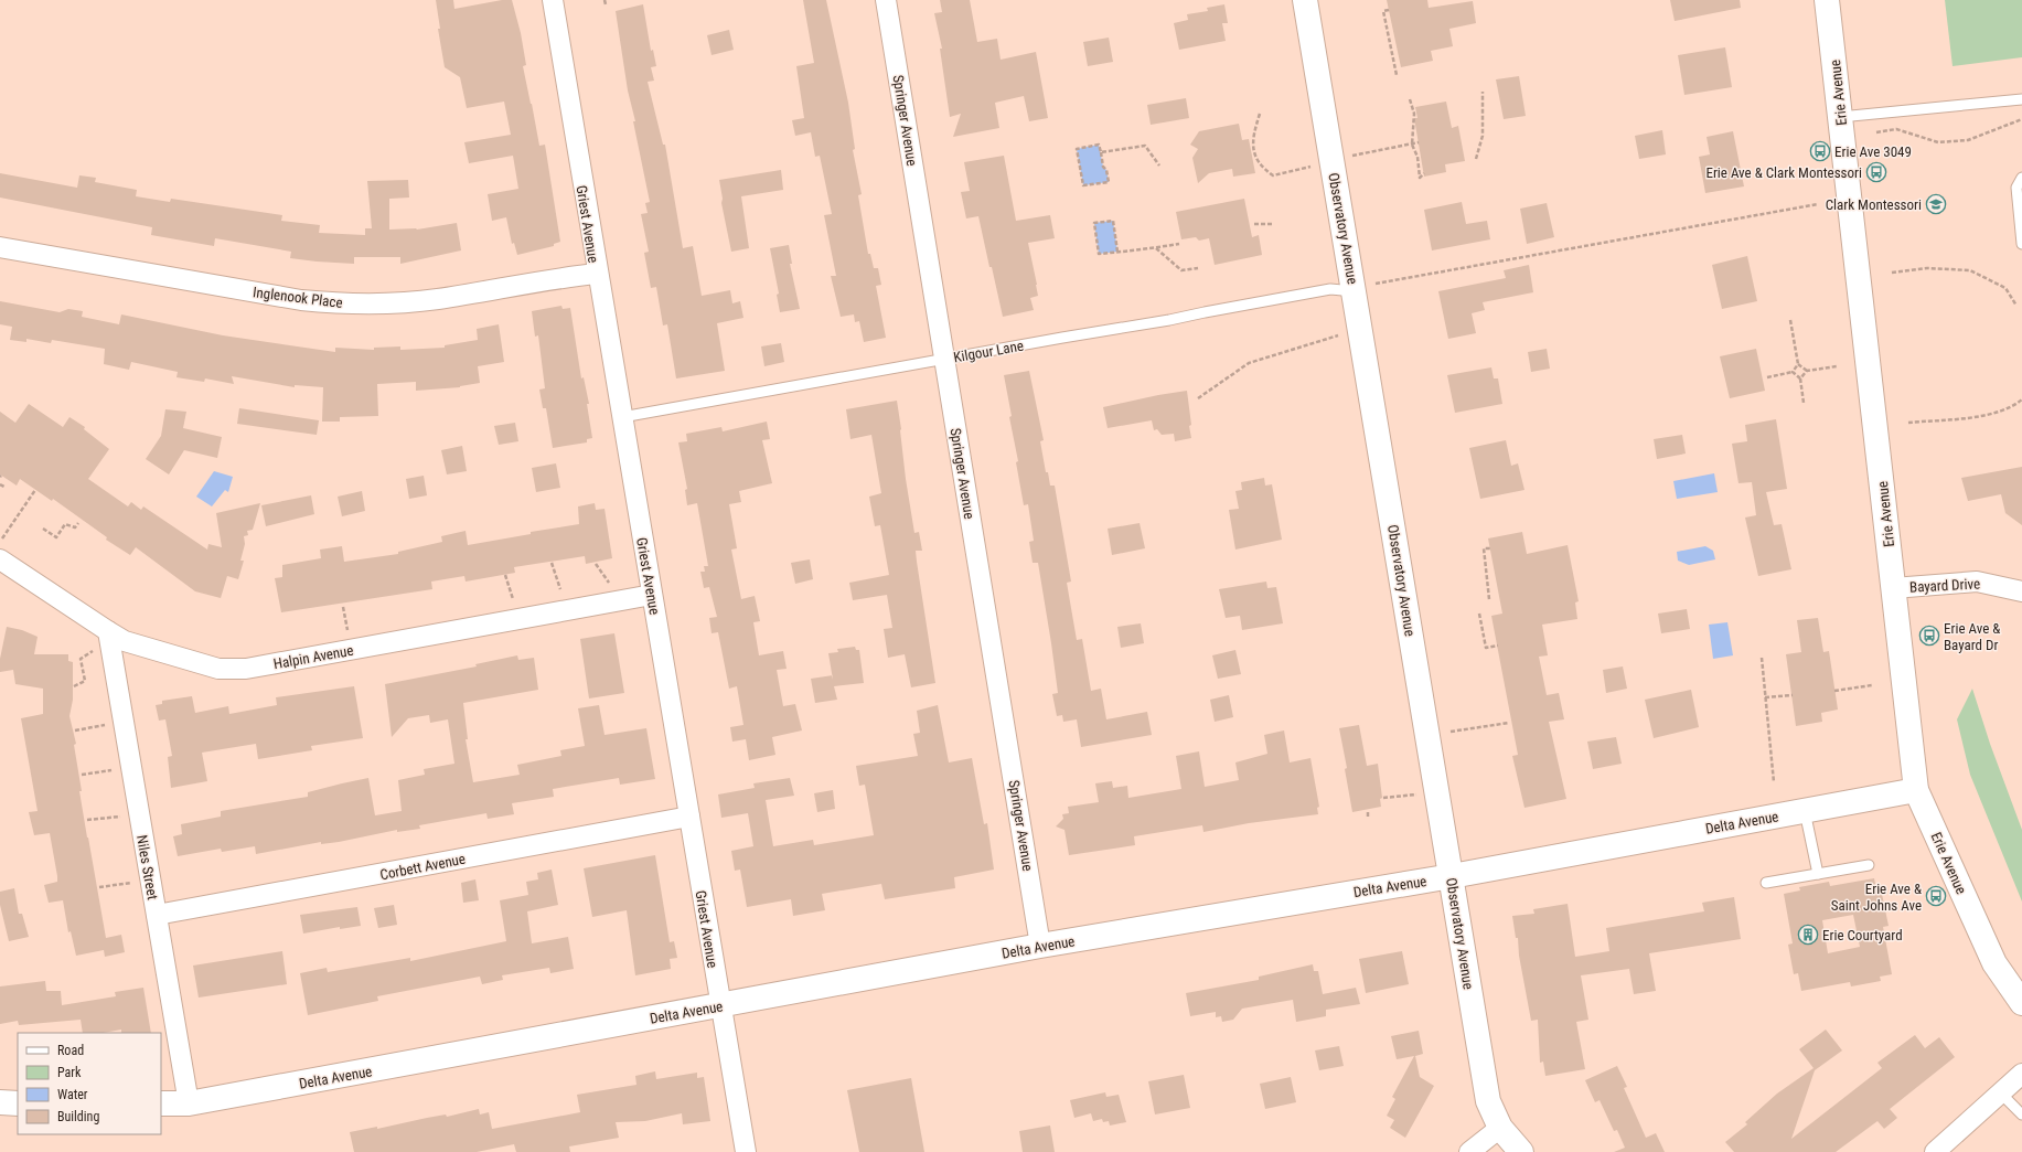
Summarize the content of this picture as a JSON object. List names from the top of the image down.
{
  "streets": {
    "street": [
      "Erie Avenue",
      "Springer Avenue",
      "Griest Avenue",
      "Observatory Avenue",
      "Inglenook Place",
      "Bayard Drive",
      "Halpin Avenue",
      "Delta Avenue",
      "Corbett Avenue",
      "Niles Street"
    ],
    "lane": ["Kilgour Lane"]
  },
  "crossings": [
    ["Erie Avenue", "Bayard Drive"],
    ["Erie Avenue", "Delta Avenue"],
    ["Springer Avenue", "Kilgour Lane"],
    ["Springer Avenue", "Delta Avenue"],
    ["Griest Avenue", "Inglenook Place"],
    ["Griest Avenue", "Kilgour Lane"],
    ["Griest Avenue", "Halpin Avenue"],
    ["Griest Avenue", "Delta Avenue"],
    ["Griest Avenue", "Corbett Avenue"],
    ["Observatory Avenue", "Kilgour Lane"],
    ["Observatory Avenue", "Delta Avenue"],
    ["Halpin Avenue", "Niles Street"],
    ["Delta Avenue", "Niles Street"],
    ["Corbett Avenue", "Niles Street"]
  ],
  "places": {
    "bus stop": [
      "Erie Ave 3049",
      "Erie Ave & Clark Montessori",
      "Erie Ave & Bayard Dr",
      "Erie Ave & Saint Johns Ave"
    ],
    "school or university": ["Clark Montessori"],
    "building": ["Erie Courtyard"]
  },
  "legend": [
    "Road",
    "Park",
    "Water",
    "Building"
  ]
}
